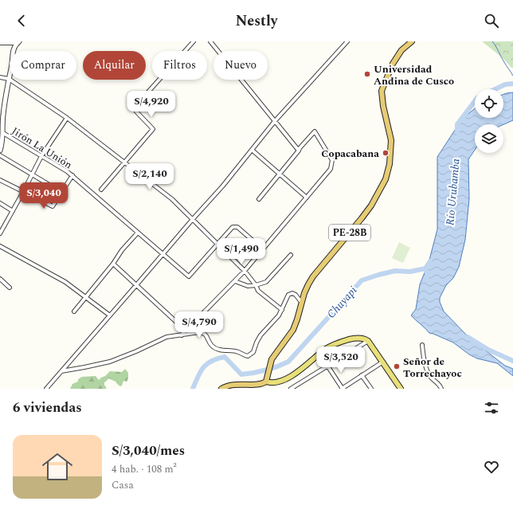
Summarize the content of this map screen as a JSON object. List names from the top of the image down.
{
  "streets": {
    "highway": ["PE-28B"],
    "street": ["Jirón La Unión"]
  },
  "water": ["Río Urubamba", "Chuyapi"],
  "places": ["Universidad Andina de Cusco", "Copacabana", "Señor de Torrechayoc"],
  "page": {
    "header": "Nestly",
    "chip": [
      "Comprar",
      "Alquilar",
      "Filtros",
      "Nuevo"
    ],
    "price": [
      "S/4,920",
      "S/2,140",
      "S/3,040",
      "S/1,490",
      "S/4,790",
      "S/3,520"
    ],
    "heading": "6 viviendas",
    "list": [
      {
        "name": "S/3,040/mes",
        "note": "4 hab. · 108 m² · Casa"
      }
    ]
  }
}
